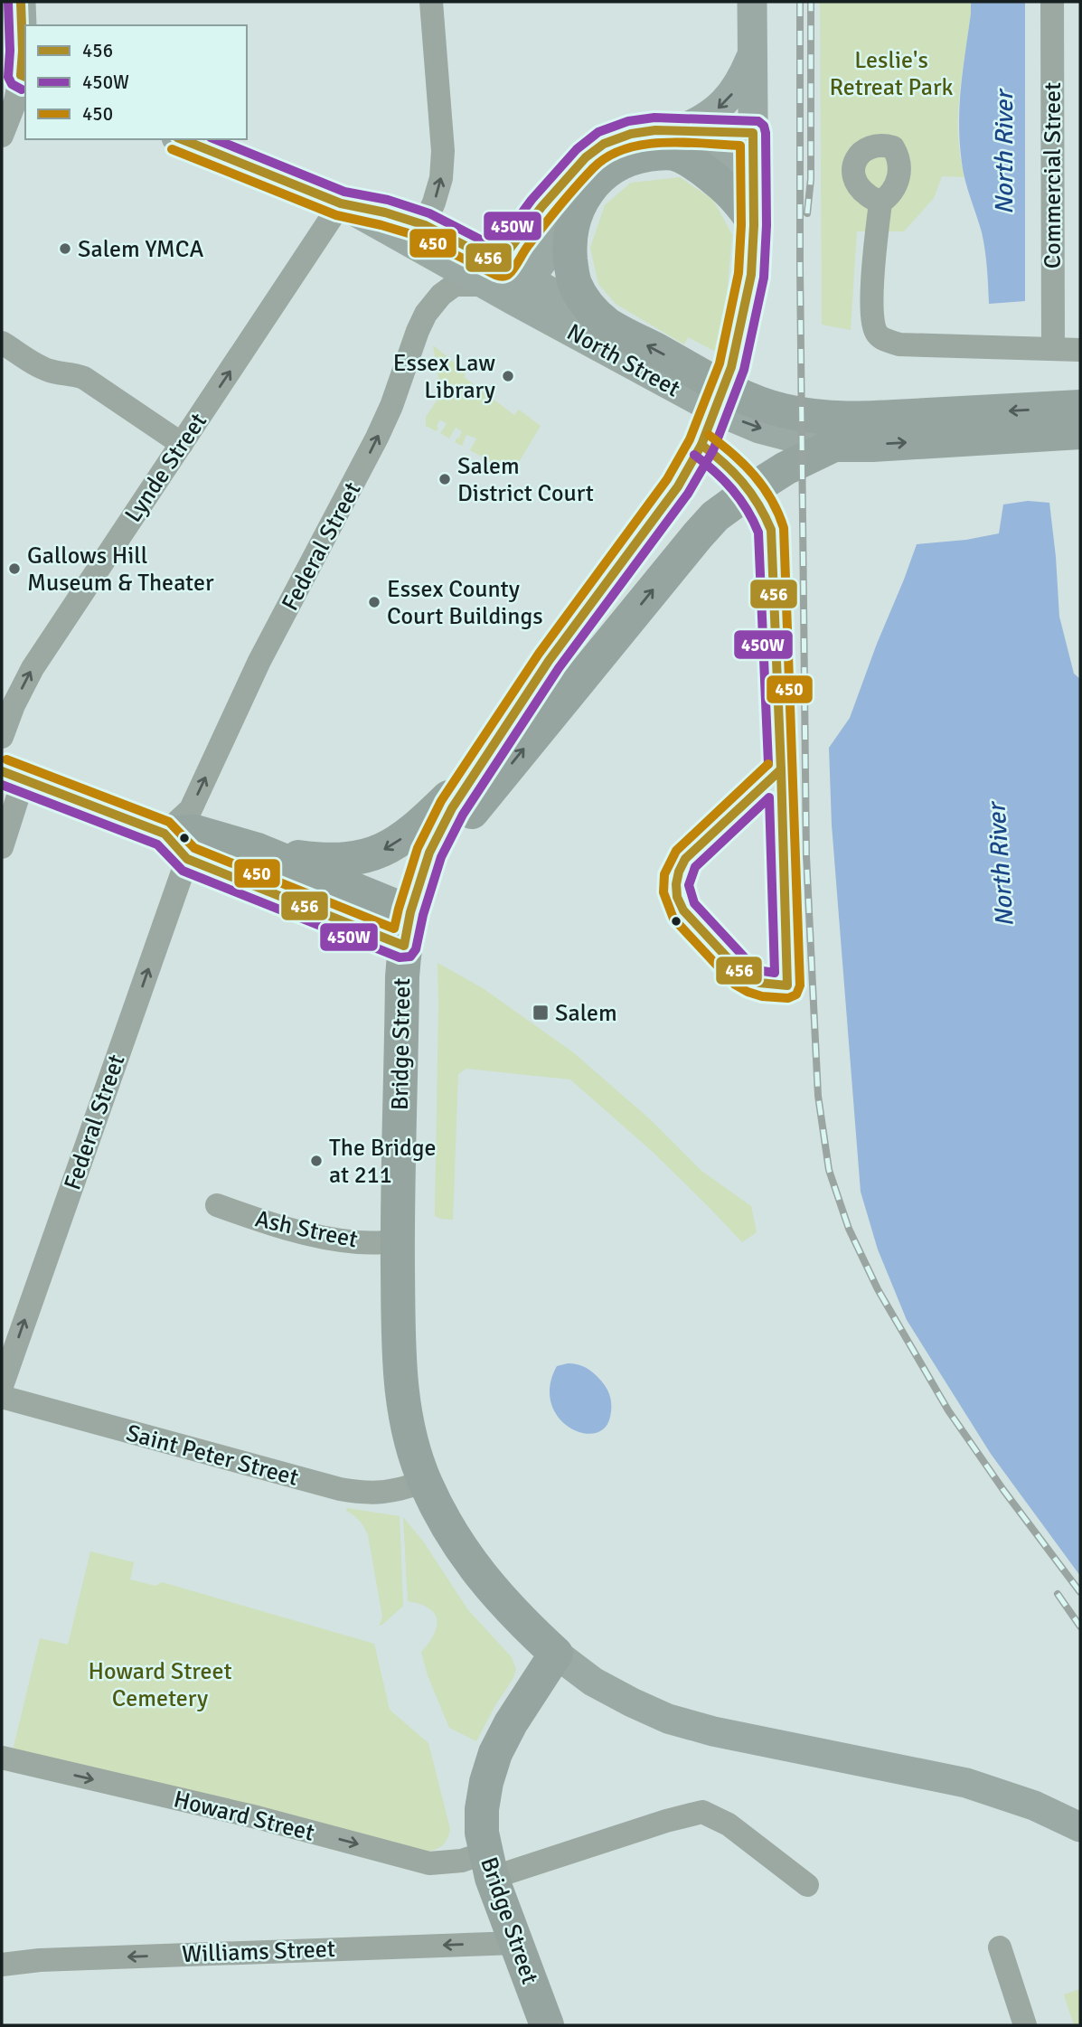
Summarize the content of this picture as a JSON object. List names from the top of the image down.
{
  "streets": {
    "highway": ["North Street", "Bridge Street"],
    "street": [
      "Commercial Street",
      "Lynde Street",
      "Federal Street",
      "Ash Street",
      "Saint Peter Street",
      "Howard Street",
      "Williams Street"
    ]
  },
  "crossings": [
    ["North Street", "Lynde Street"],
    ["North Street", "Federal Street"],
    ["Bridge Street", "Ash Street"],
    ["Bridge Street", "Saint Peter Street"],
    ["Bridge Street", "Howard Street"],
    ["Bridge Street", "Williams Street"]
  ],
  "one_way": [
    "Lynde Street",
    "Federal Street",
    "Howard Street",
    "Williams Street"
  ],
  "water": ["North River"],
  "parks": ["Leslie's Retreat Park", "Howard Street Cemetery"],
  "places": {
    "other": [
      "Salem YMCA",
      "Essex Law Library",
      "Salem District Court",
      "Gallows Hill Museum & Theater",
      "Essex County Court Buildings",
      "The Bridge at 211"
    ],
    "transit": ["Salem"]
  },
  "lines": ["transit line 456", "transit line 450W", "transit line 450"],
  "legend": ["456", "450W", "450"]
}
